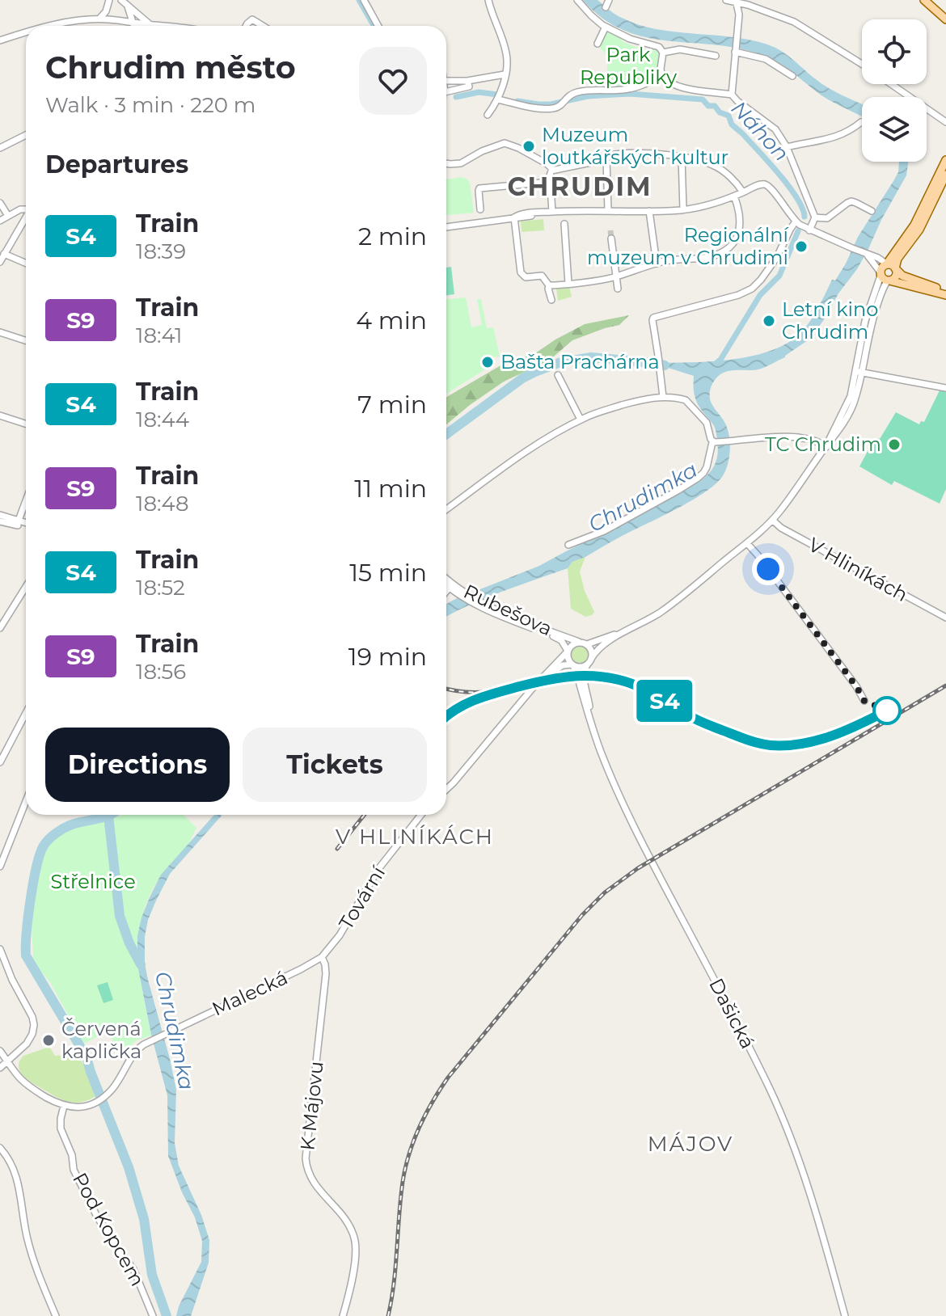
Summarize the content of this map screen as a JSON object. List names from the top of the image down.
{
  "streets": {
    "street": [
      "V Hliníkách",
      "Rubešova",
      "Tovární",
      "Malecká",
      "Dašická",
      "K Májovu",
      "Pod Kopcem"
    ]
  },
  "crossings": [
    ["Rubešova", "Dašická"],
    ["Tovární", "Malecká"],
    ["Tovární", "K Májovu"],
    ["Malecká", "K Májovu"],
    ["Malecká", "Pod Kopcem"]
  ],
  "districts": ["CHRUDIM", "V HLINÍKÁCH", "MÁJOV"],
  "water": ["Náhon", "Chrudimka"],
  "parks": ["Park Republiky", "Střelnice"],
  "places": [
    "Muzeum loutkářských kultur",
    "Regionální muzeum v Chrudimi",
    "Letní kino Chrudim",
    "Bašta Prachárna",
    "TC Chrudim",
    "Červená kaplička"
  ],
  "page": {
    "on_map": "S4",
    "heading": [
      ["Chrudim město", "Walk · 3 min · 220 m"],
      "Departures"
    ],
    "list": [
      {
        "mark": "S4",
        "name": "Train",
        "note": "18:39",
        "value": "2 min"
      },
      {
        "mark": "S9",
        "name": "Train",
        "note": "18:41",
        "value": "4 min"
      },
      {
        "mark": "S4",
        "name": "Train",
        "note": "18:44",
        "value": "7 min"
      },
      {
        "mark": "S9",
        "name": "Train",
        "note": "18:48",
        "value": "11 min"
      },
      {
        "mark": "S4",
        "name": "Train",
        "note": "18:52",
        "value": "15 min"
      },
      {
        "mark": "S9",
        "name": "Train",
        "note": "18:56",
        "value": "19 min"
      }
    ],
    "buttons": ["Directions", "Tickets"]
  }
}
